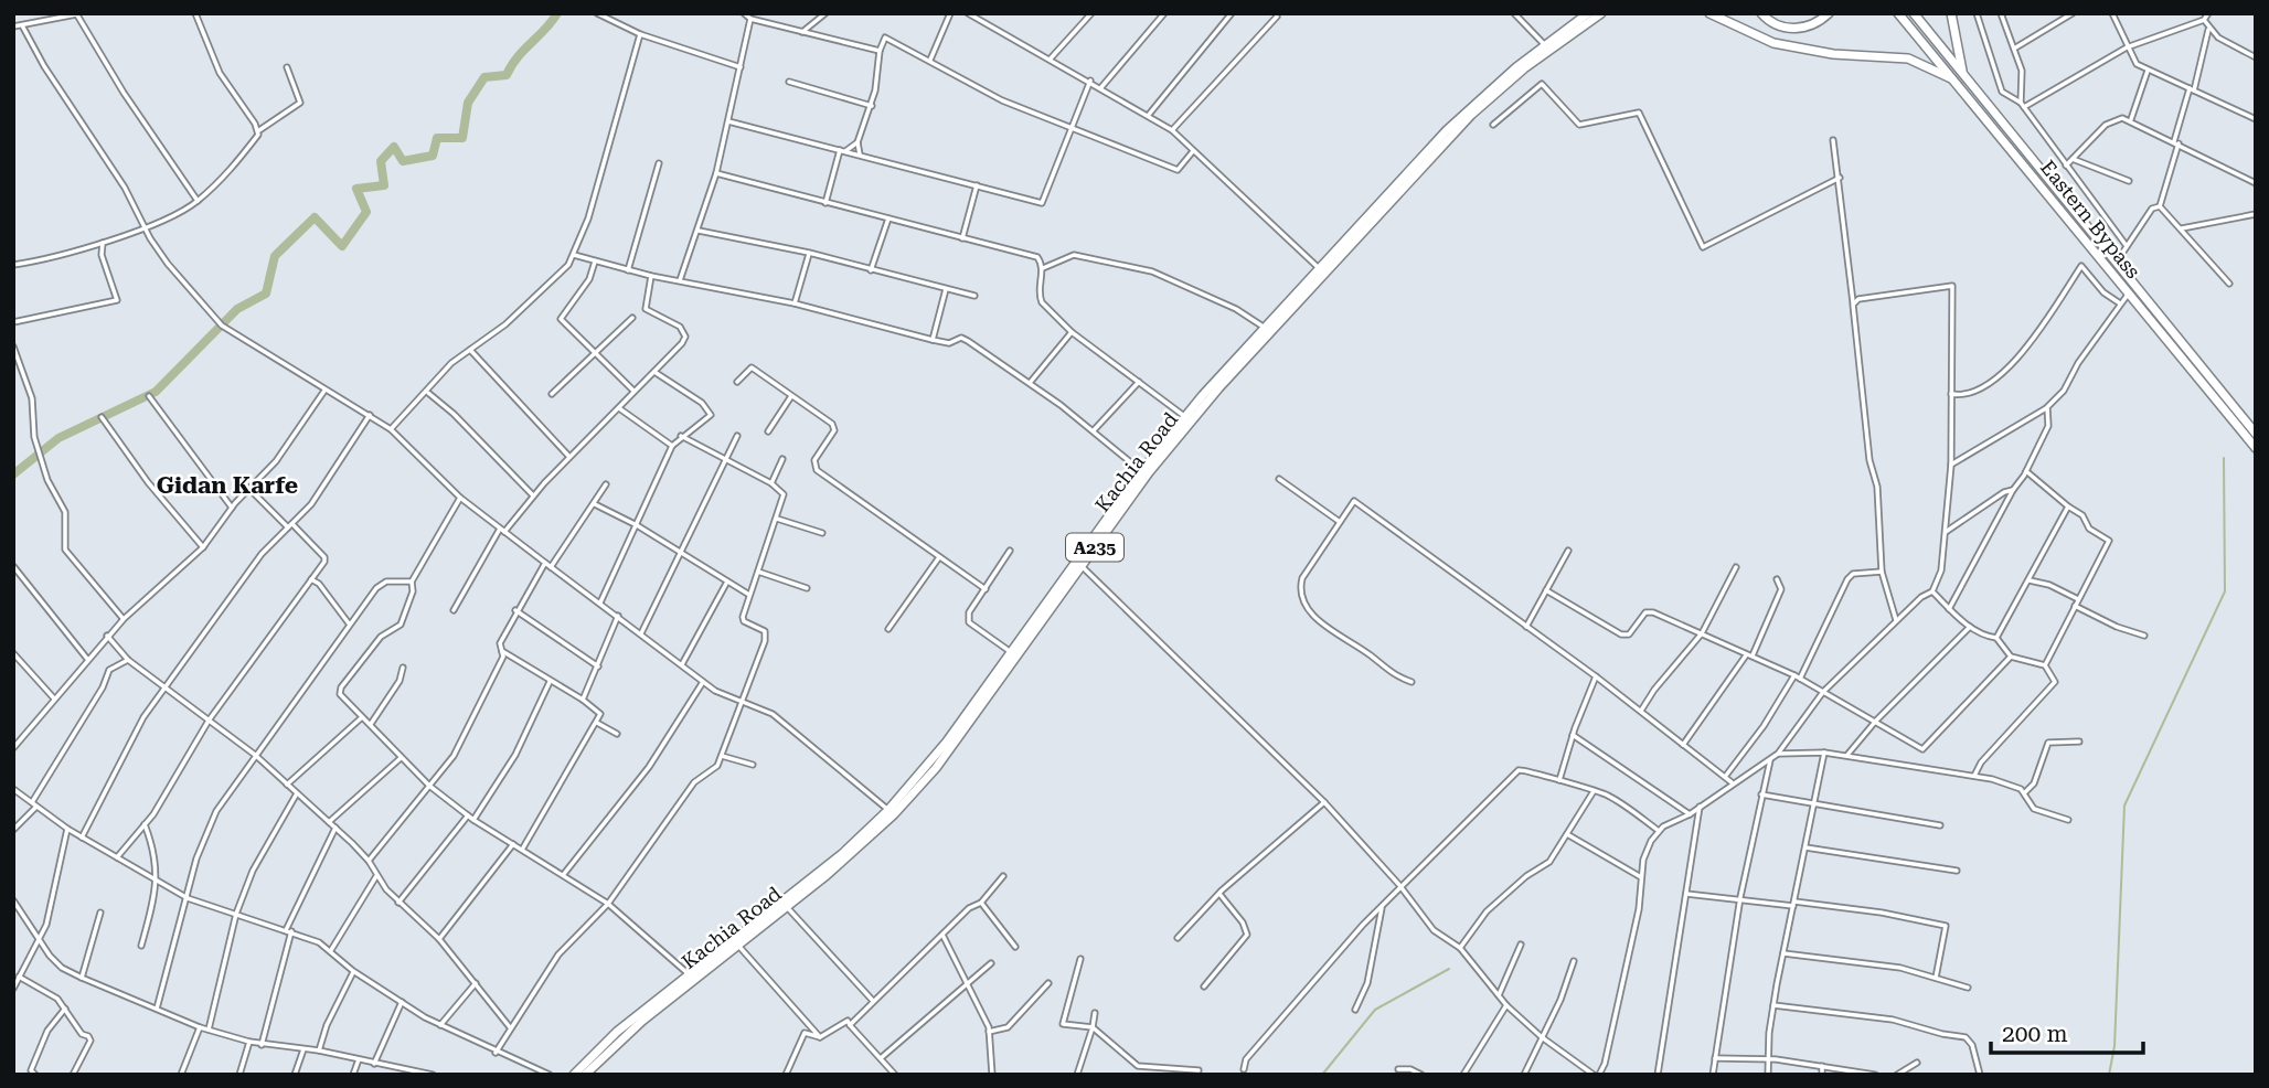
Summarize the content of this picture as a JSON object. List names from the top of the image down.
{
  "streets": {
    "highway": ["Eastern Bypass", "Kachia Road", "A235"]
  },
  "districts": ["Gidan Karfe"],
  "scale_bar": "200 m"
}
